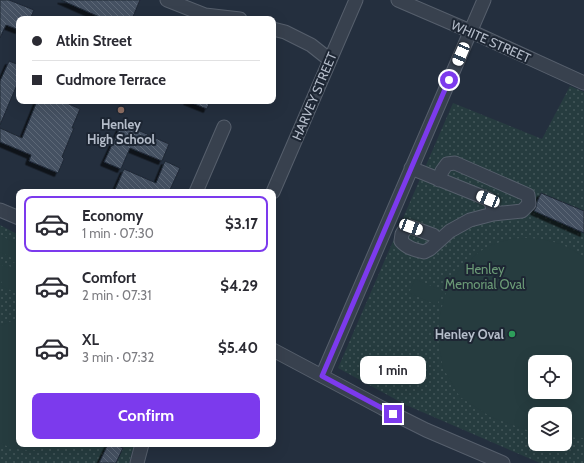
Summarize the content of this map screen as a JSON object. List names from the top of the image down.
{
  "streets": {
    "street": ["WHITE STREET", "HARVEY STREET"]
  },
  "parks": ["Henley Memorial Oval"],
  "places": ["Henley High School", "Henley Oval"],
  "page": {
    "banner": ["Atkin Street", "Cudmore Terrace"],
    "list": [
      {
        "name": "Economy",
        "note": "1 min · 07:30",
        "value": "$3.17"
      },
      {
        "name": "Comfort",
        "note": "2 min · 07:31",
        "value": "$4.29"
      },
      {
        "name": "XL",
        "note": "3 min · 07:32",
        "value": "$5.40"
      }
    ],
    "bubble": "1 min",
    "buttons": "Confirm"
  }
}
